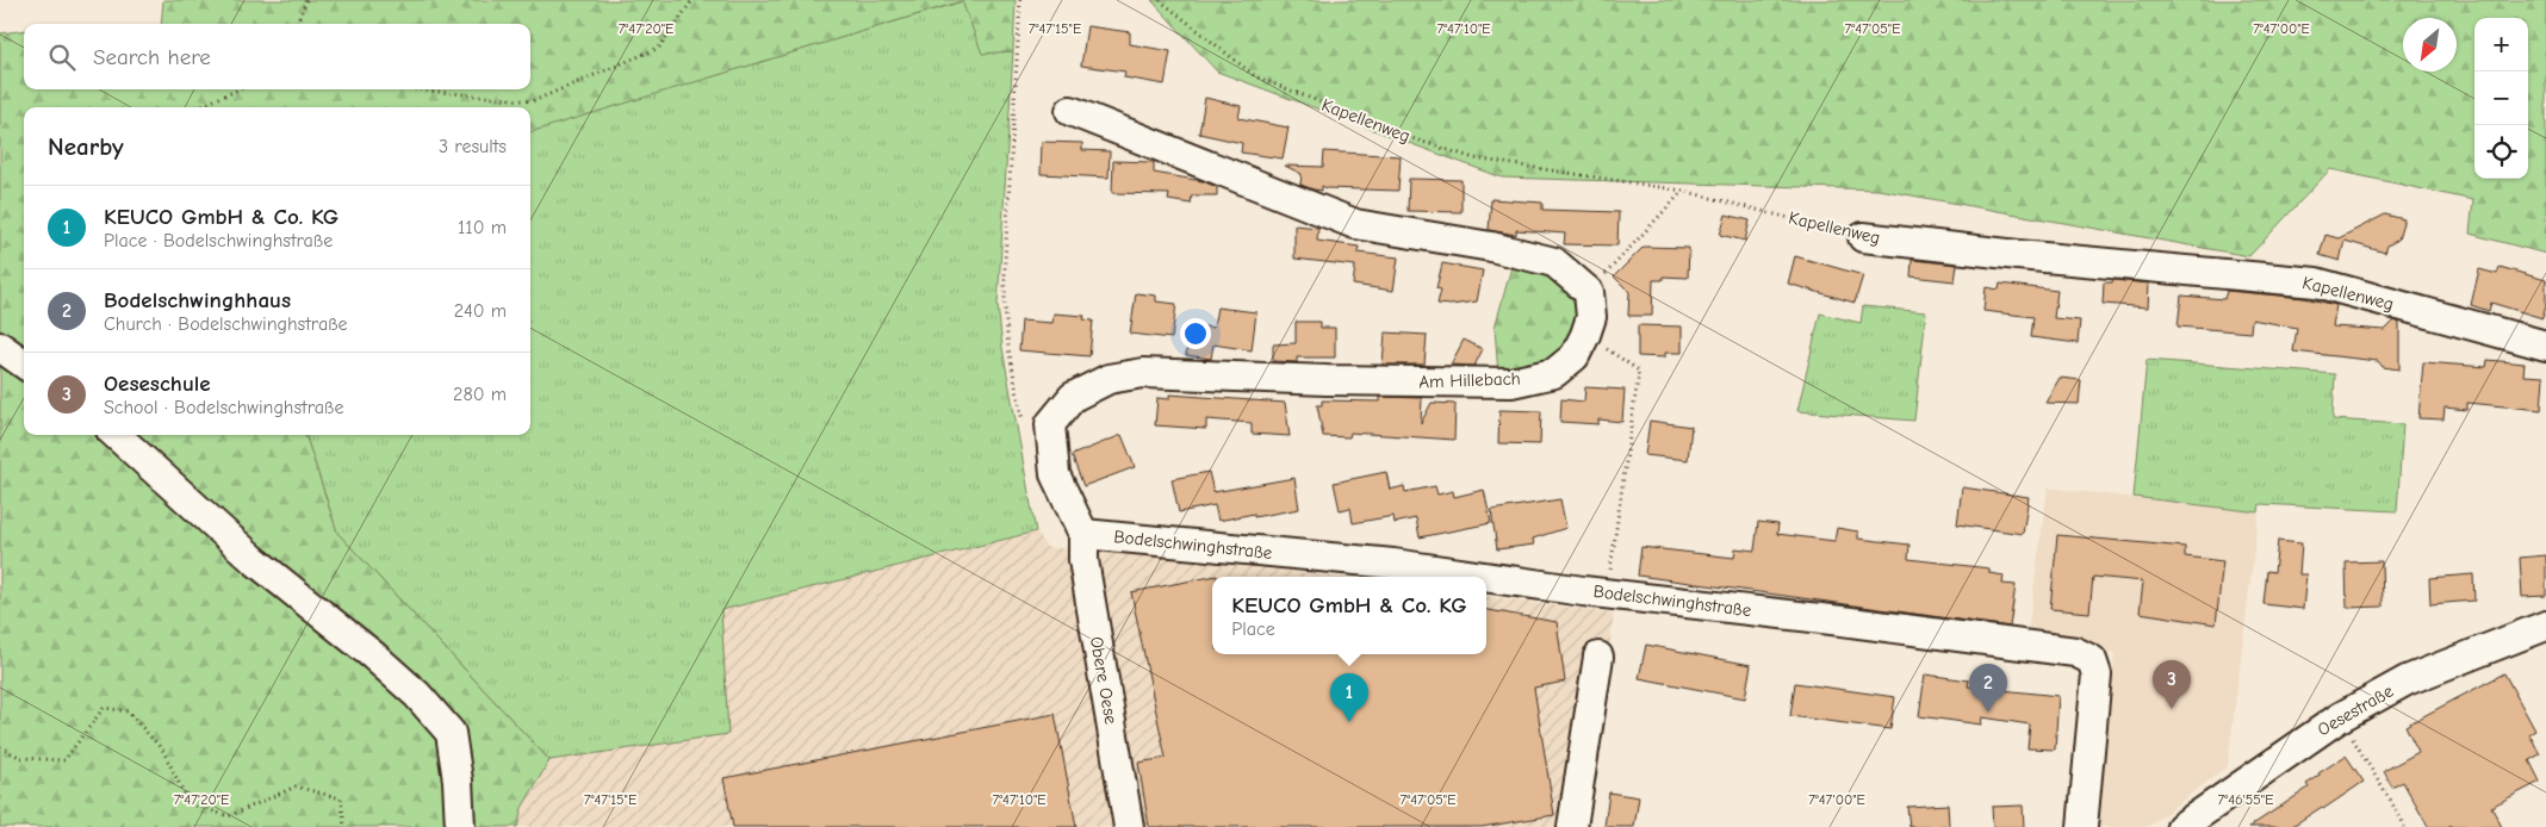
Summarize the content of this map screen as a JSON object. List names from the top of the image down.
{
  "streets": {
    "street": [
      "Kapellenweg",
      "Am Hillebach",
      "Bodelschwinghstraße",
      "Obere Oese",
      "Oesestraße"
    ]
  },
  "crossings": [
    ["Am Hillebach", "Bodelschwinghstraße"],
    ["Am Hillebach", "Obere Oese"],
    ["Bodelschwinghstraße", "Obere Oese"]
  ],
  "north": "bottom left",
  "page": {
    "map_buttons": ["+", "−"],
    "search": "Search here",
    "heading": ["Nearby", "3 results"],
    "list": [
      {
        "mark": "1",
        "name": "KEUCO GmbH & Co. KG",
        "note": "Place · Bodelschwinghstraße",
        "value": "110 m"
      },
      {
        "mark": "2",
        "name": "Bodelschwinghhaus",
        "note": "Church · Bodelschwinghstraße",
        "value": "240 m"
      },
      {
        "mark": "3",
        "name": "Oeseschule",
        "note": "School · Bodelschwinghstraße",
        "value": "280 m"
      }
    ],
    "popup": ["KEUCO GmbH & Co. KG", "Place"],
    "pins": ["3", "2", "1"]
  },
  "coordinates": [
    "7°47'20\"E",
    "7°47'15\"E",
    "7°47'10\"E",
    "7°47'05\"E",
    "7°47'00\"E",
    "7°46'55\"E"
  ]
}
